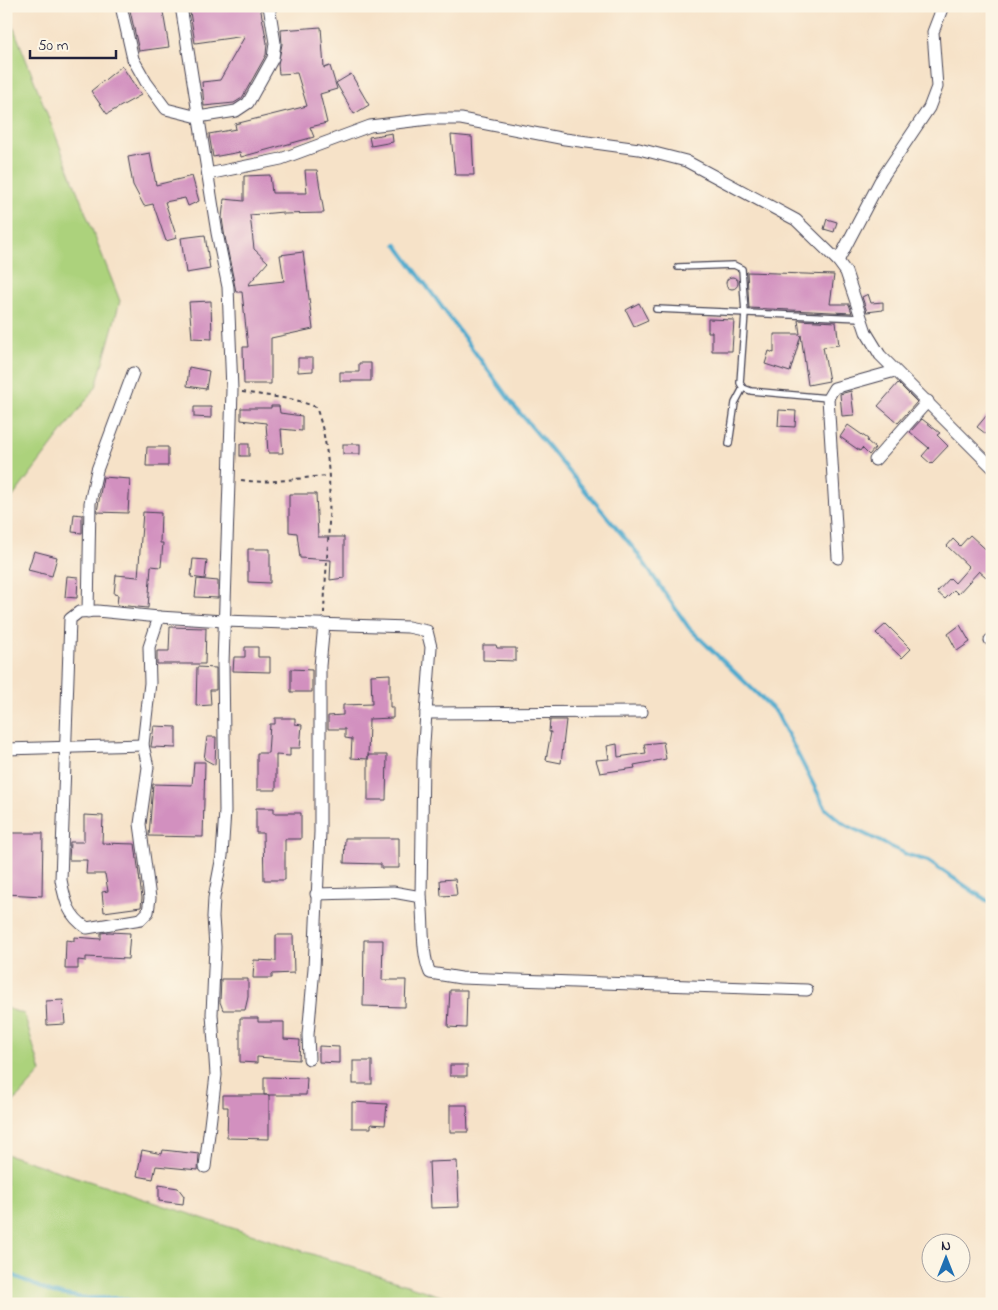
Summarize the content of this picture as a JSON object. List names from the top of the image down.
{
  "scale_bar": "50 m",
  "north": "top"
}
